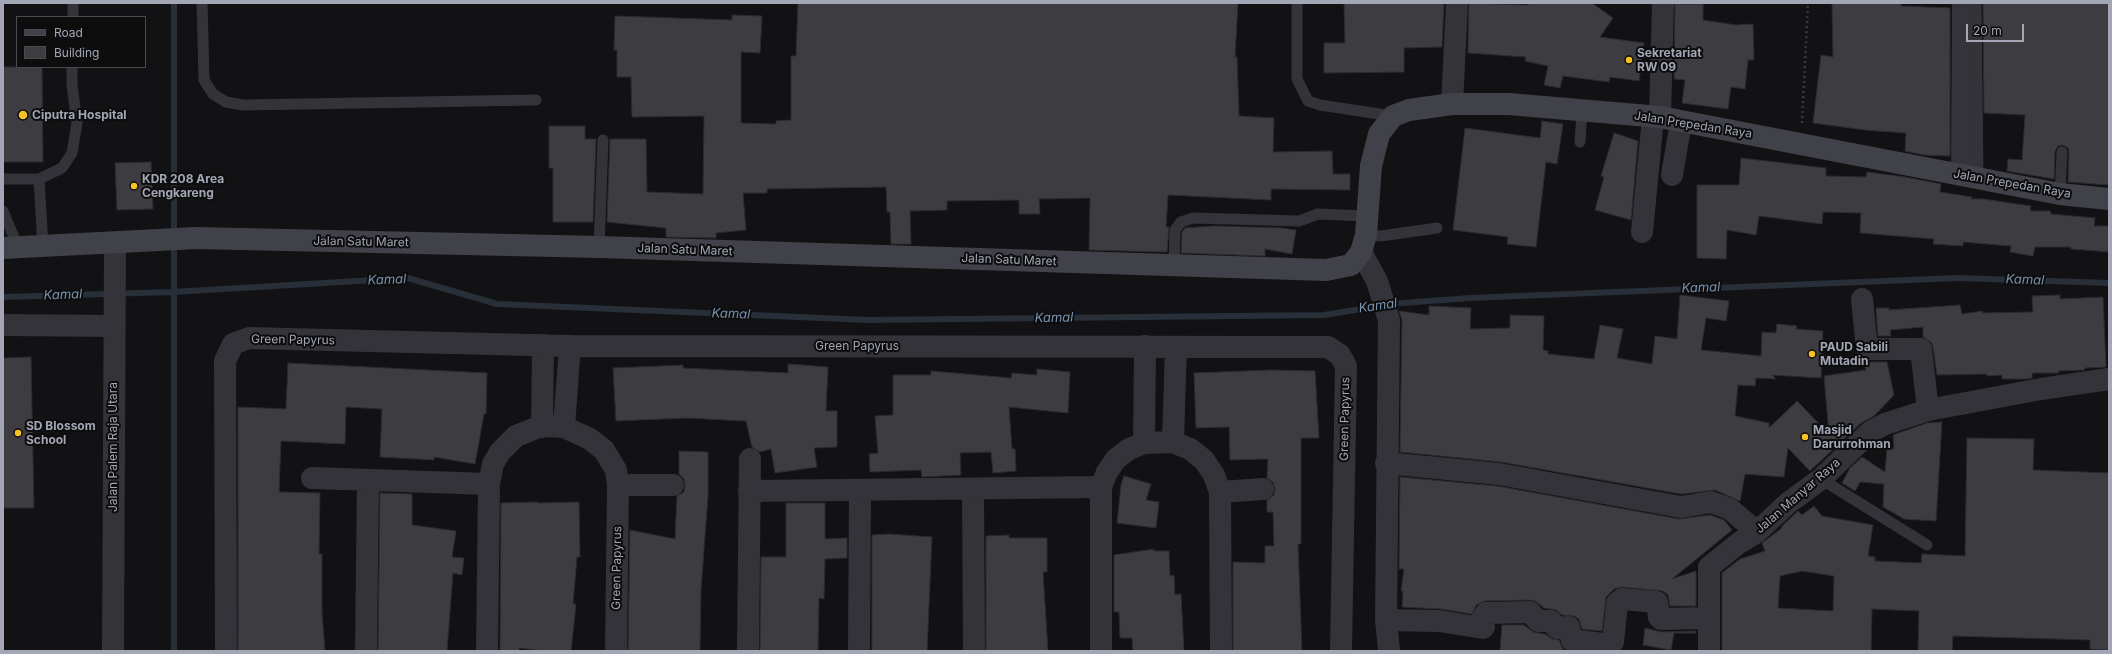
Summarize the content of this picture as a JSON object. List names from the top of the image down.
{
  "streets": {
    "street": [
      "Jalan Prepedan Raya",
      "Jalan Satu Maret",
      "Green Papyrus",
      "Jalan Palem Raja Utara",
      "Jalan Manyar Raya"
    ]
  },
  "crossings": [
    ["Jalan Satu Maret", "Jalan Palem Raja Utara"]
  ],
  "water": ["Kamal"],
  "places": [
    "Sekretariat RW 09",
    "Ciputra Hospital",
    "KDR 208 Area Cengkareng",
    "PAUD Sabili Mutadin",
    "SD Blossom School",
    "Masjid Darurrohman"
  ],
  "legend": ["Road", "Building"],
  "scale_bar": "20 m"
}
